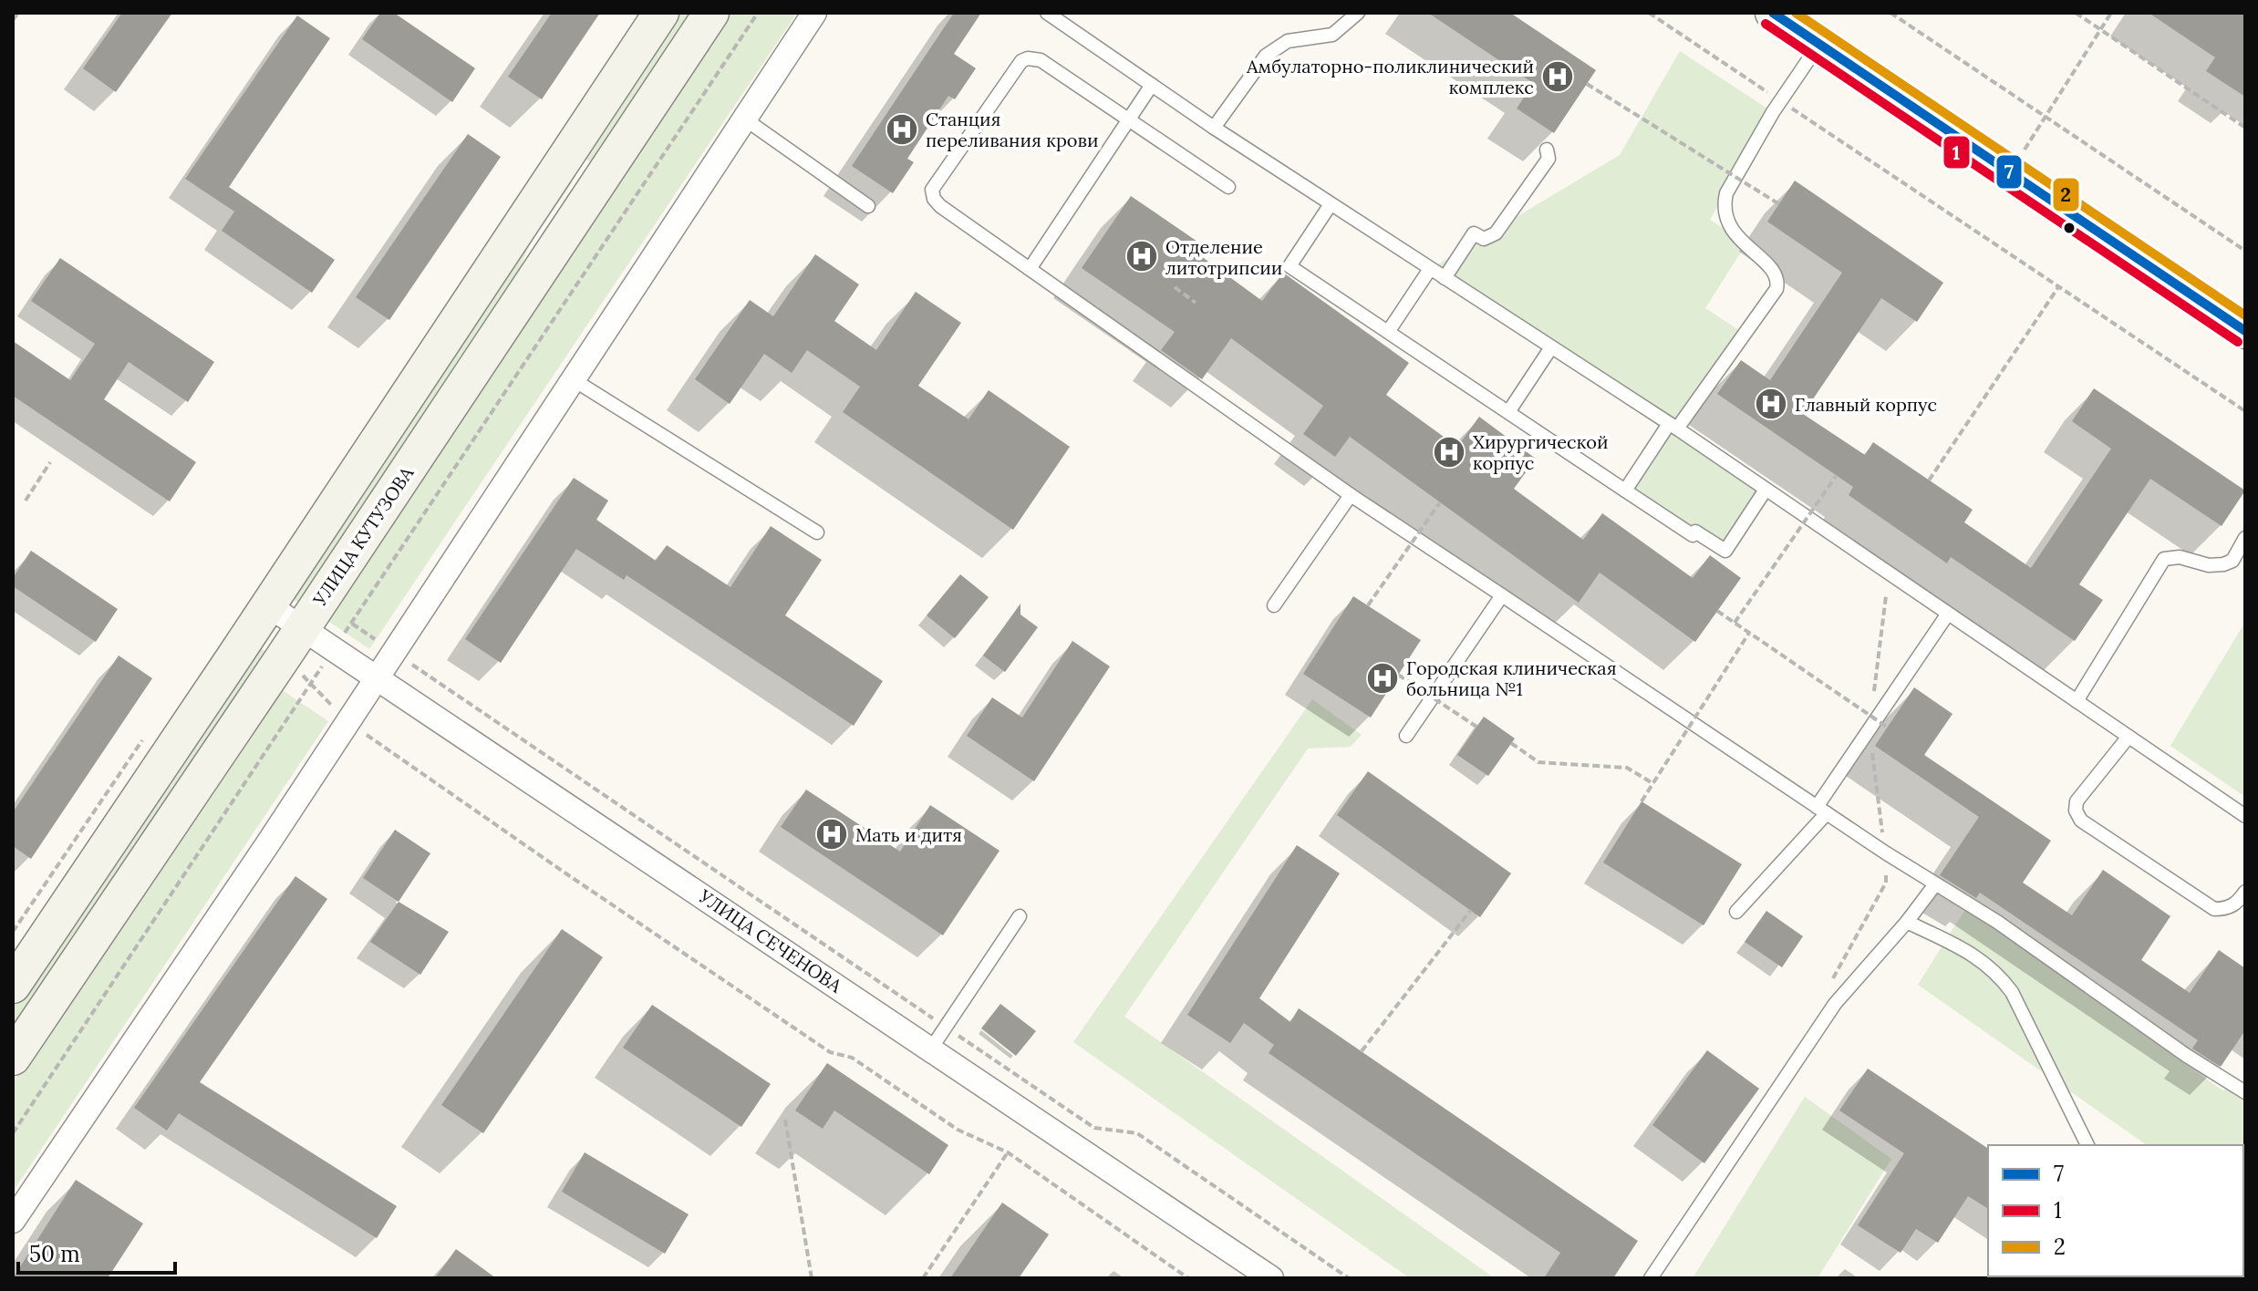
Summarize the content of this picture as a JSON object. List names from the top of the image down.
{
  "streets": {
    "main road": ["УЛИЦА КУТУЗОВА"],
    "street": ["УЛИЦА СЕЧЕНОВА"]
  },
  "crossings": [
    ["УЛИЦА КУТУЗОВА", "УЛИЦА СЕЧЕНОВА"]
  ],
  "places": {
    "hospital": [
      "Амбулаторно-поликлинический комплекс",
      "Станция переливания крови",
      "Отделение литотрипсии",
      "Главный корпус",
      "Хирургической корпус",
      "Городская клиническая больница №1",
      "Мать и дитя"
    ]
  },
  "lines": ["transit line 7", "transit line 2", "transit line 1"],
  "legend": ["7", "1", "2"],
  "scale_bar": "50 m"
}
